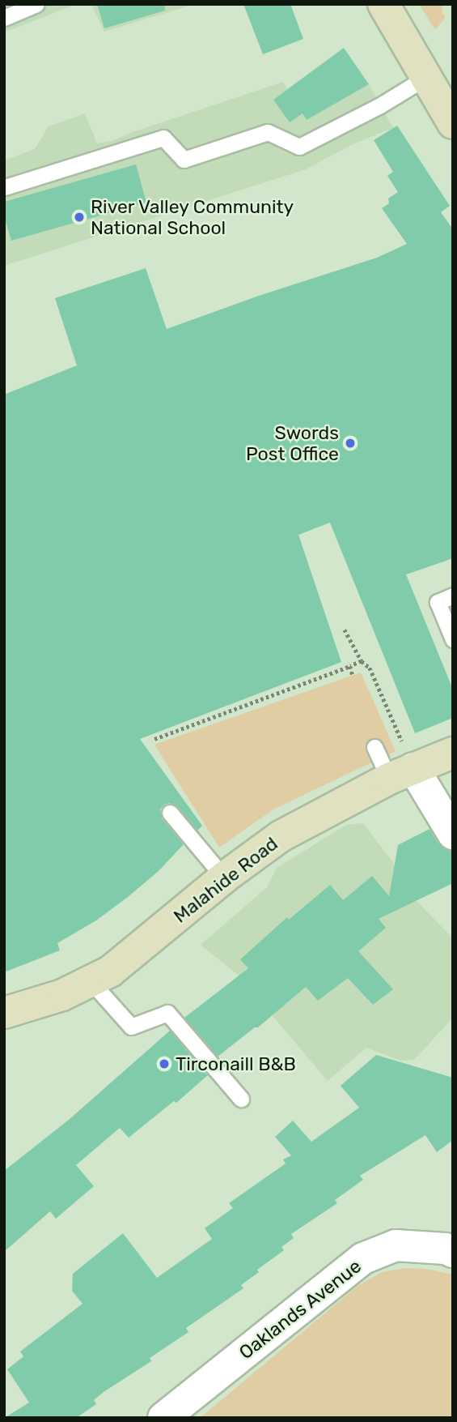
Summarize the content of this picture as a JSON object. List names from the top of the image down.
{
  "streets": {
    "main road": ["Malahide Road"],
    "street": ["Oaklands Avenue"]
  },
  "places": ["River Valley Community National School", "Swords Post Office", "Tirconaill B&B"]
}
